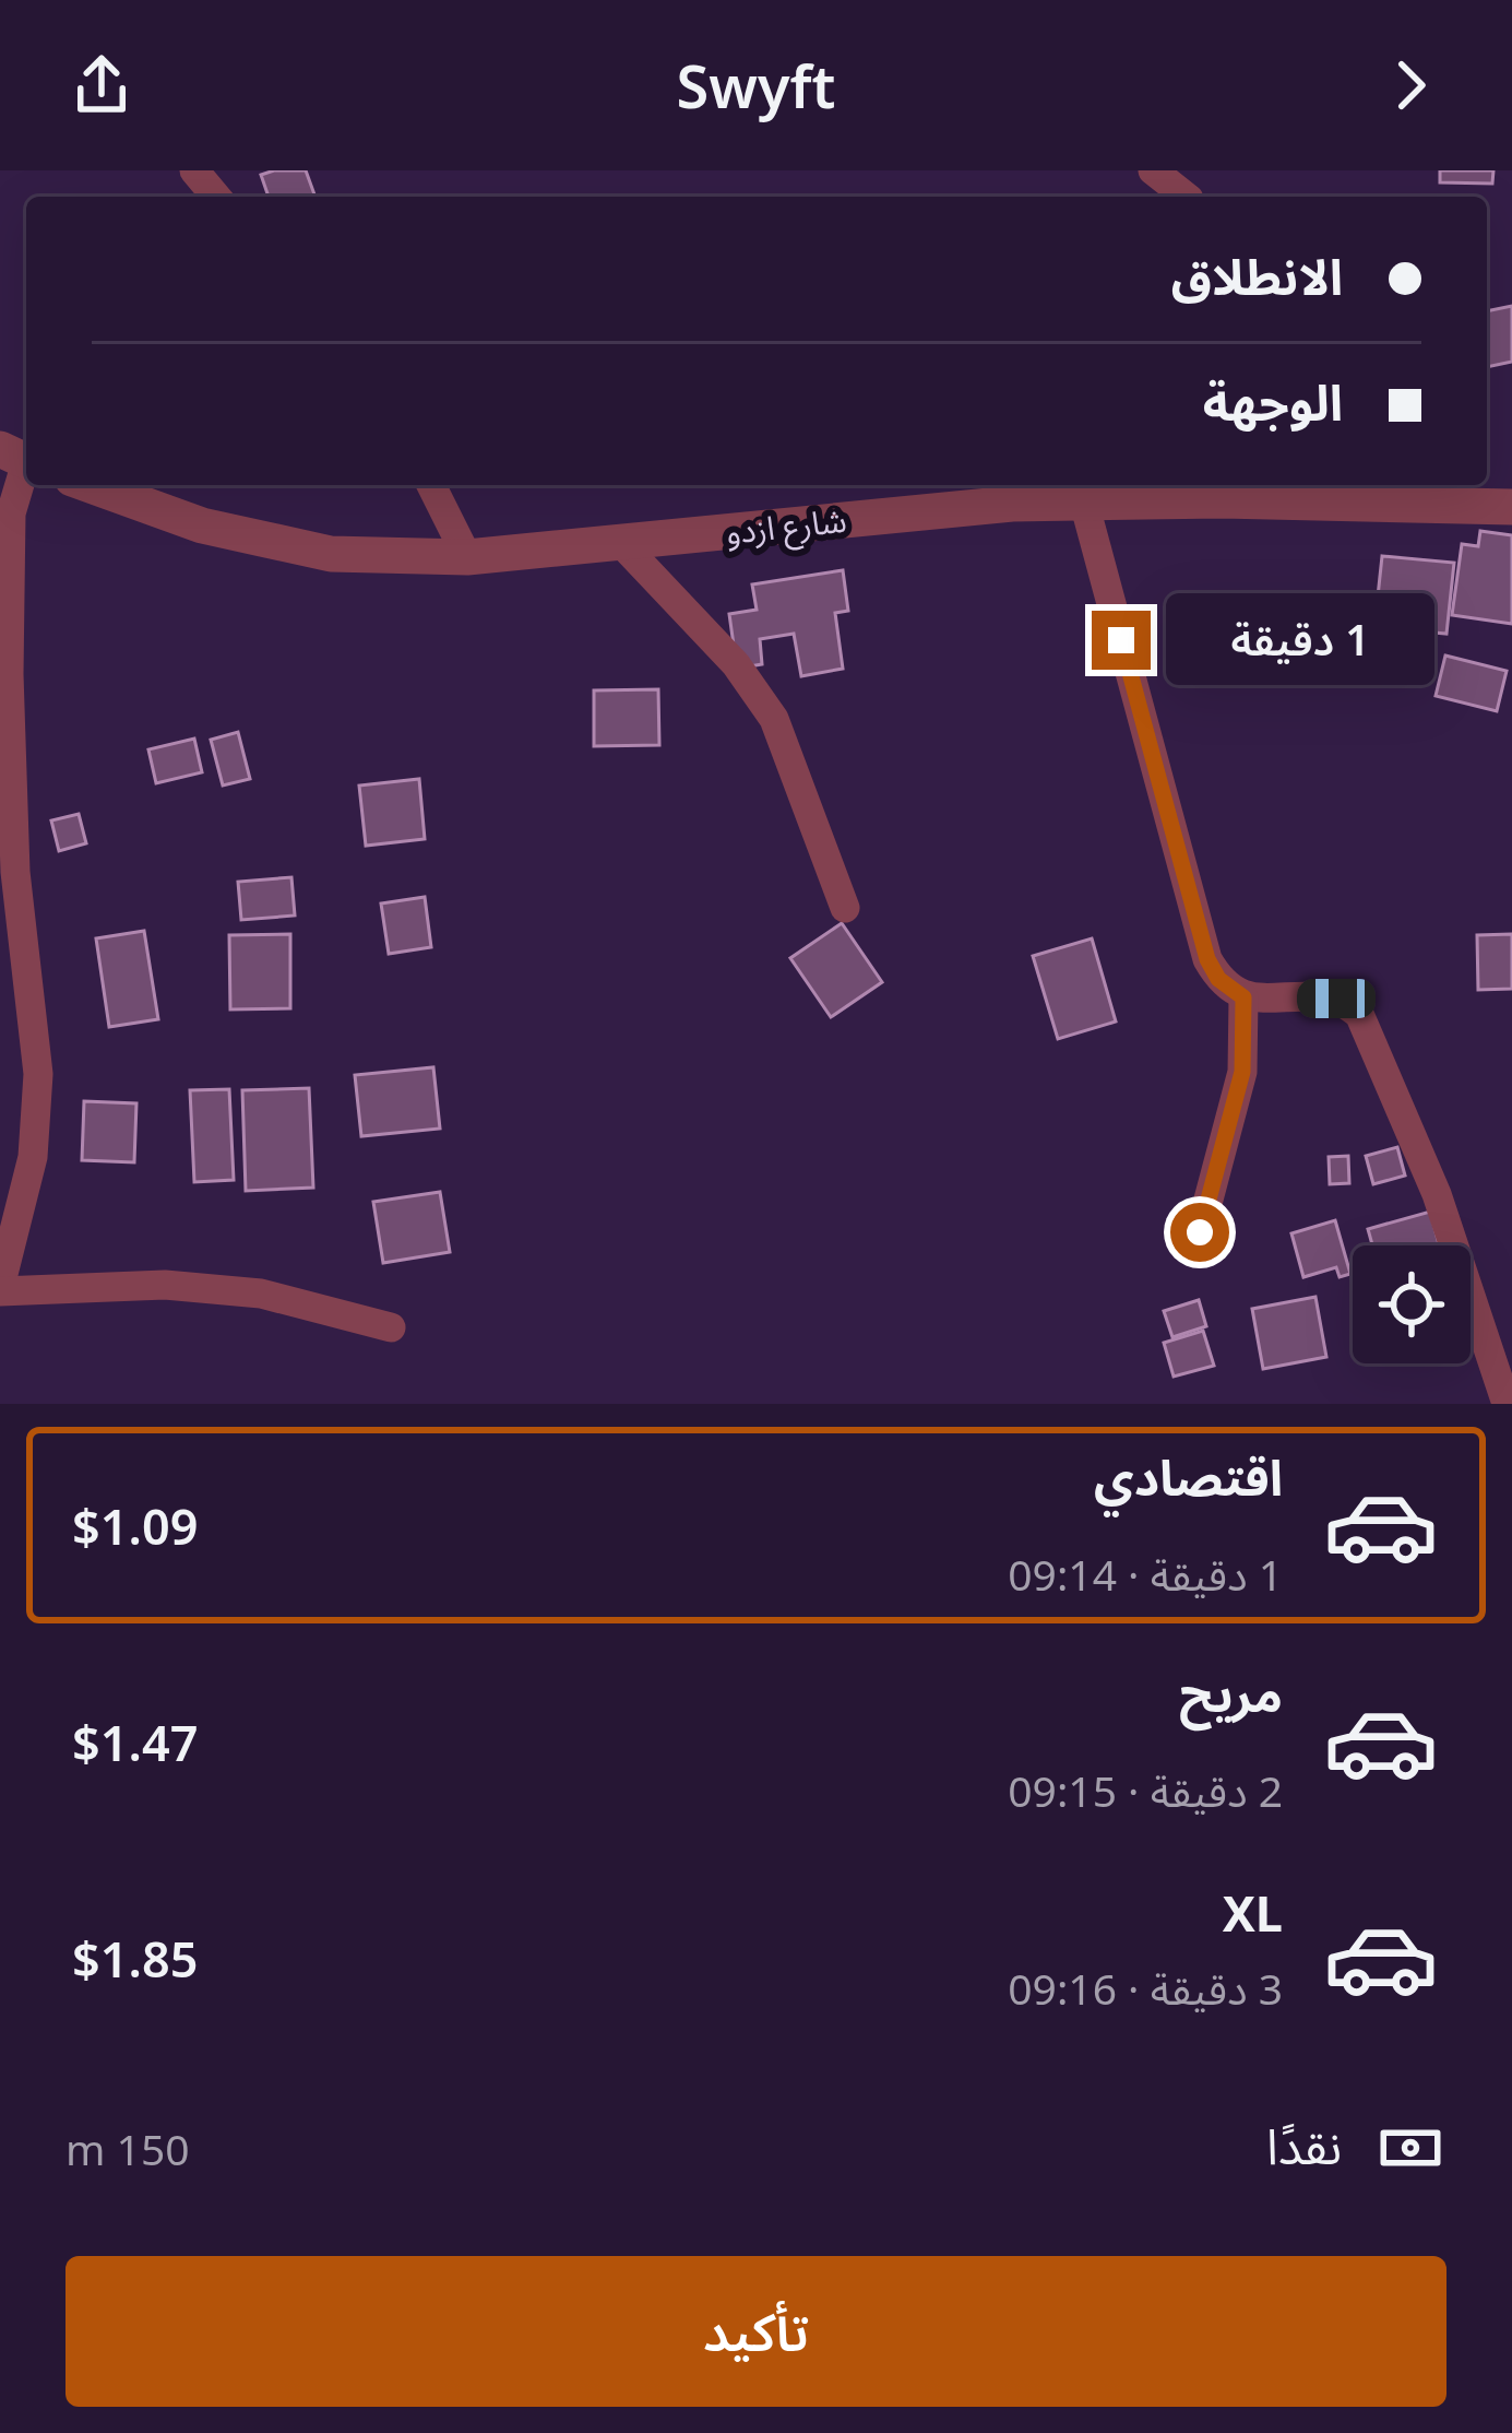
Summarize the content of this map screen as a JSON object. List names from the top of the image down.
{
  "streets": {
    "street": ["شارع ازدو"]
  },
  "page": {
    "header": "Swyft",
    "banner": ["الانطلاق", "الوجهة"],
    "bubble": "1 دقيقة",
    "list": [
      {
        "name": "اقتصادي",
        "note": "1 دقيقة · 09:14",
        "value": "$1.09"
      },
      {
        "name": "مريح",
        "note": "2 دقيقة · 09:15",
        "value": "$1.47"
      },
      {
        "name": "XL",
        "note": "3 دقيقة · 09:16",
        "value": "$1.85"
      }
    ],
    "pay": ["نقدًا", "150 m"],
    "buttons": "تأكيد"
  }
}
